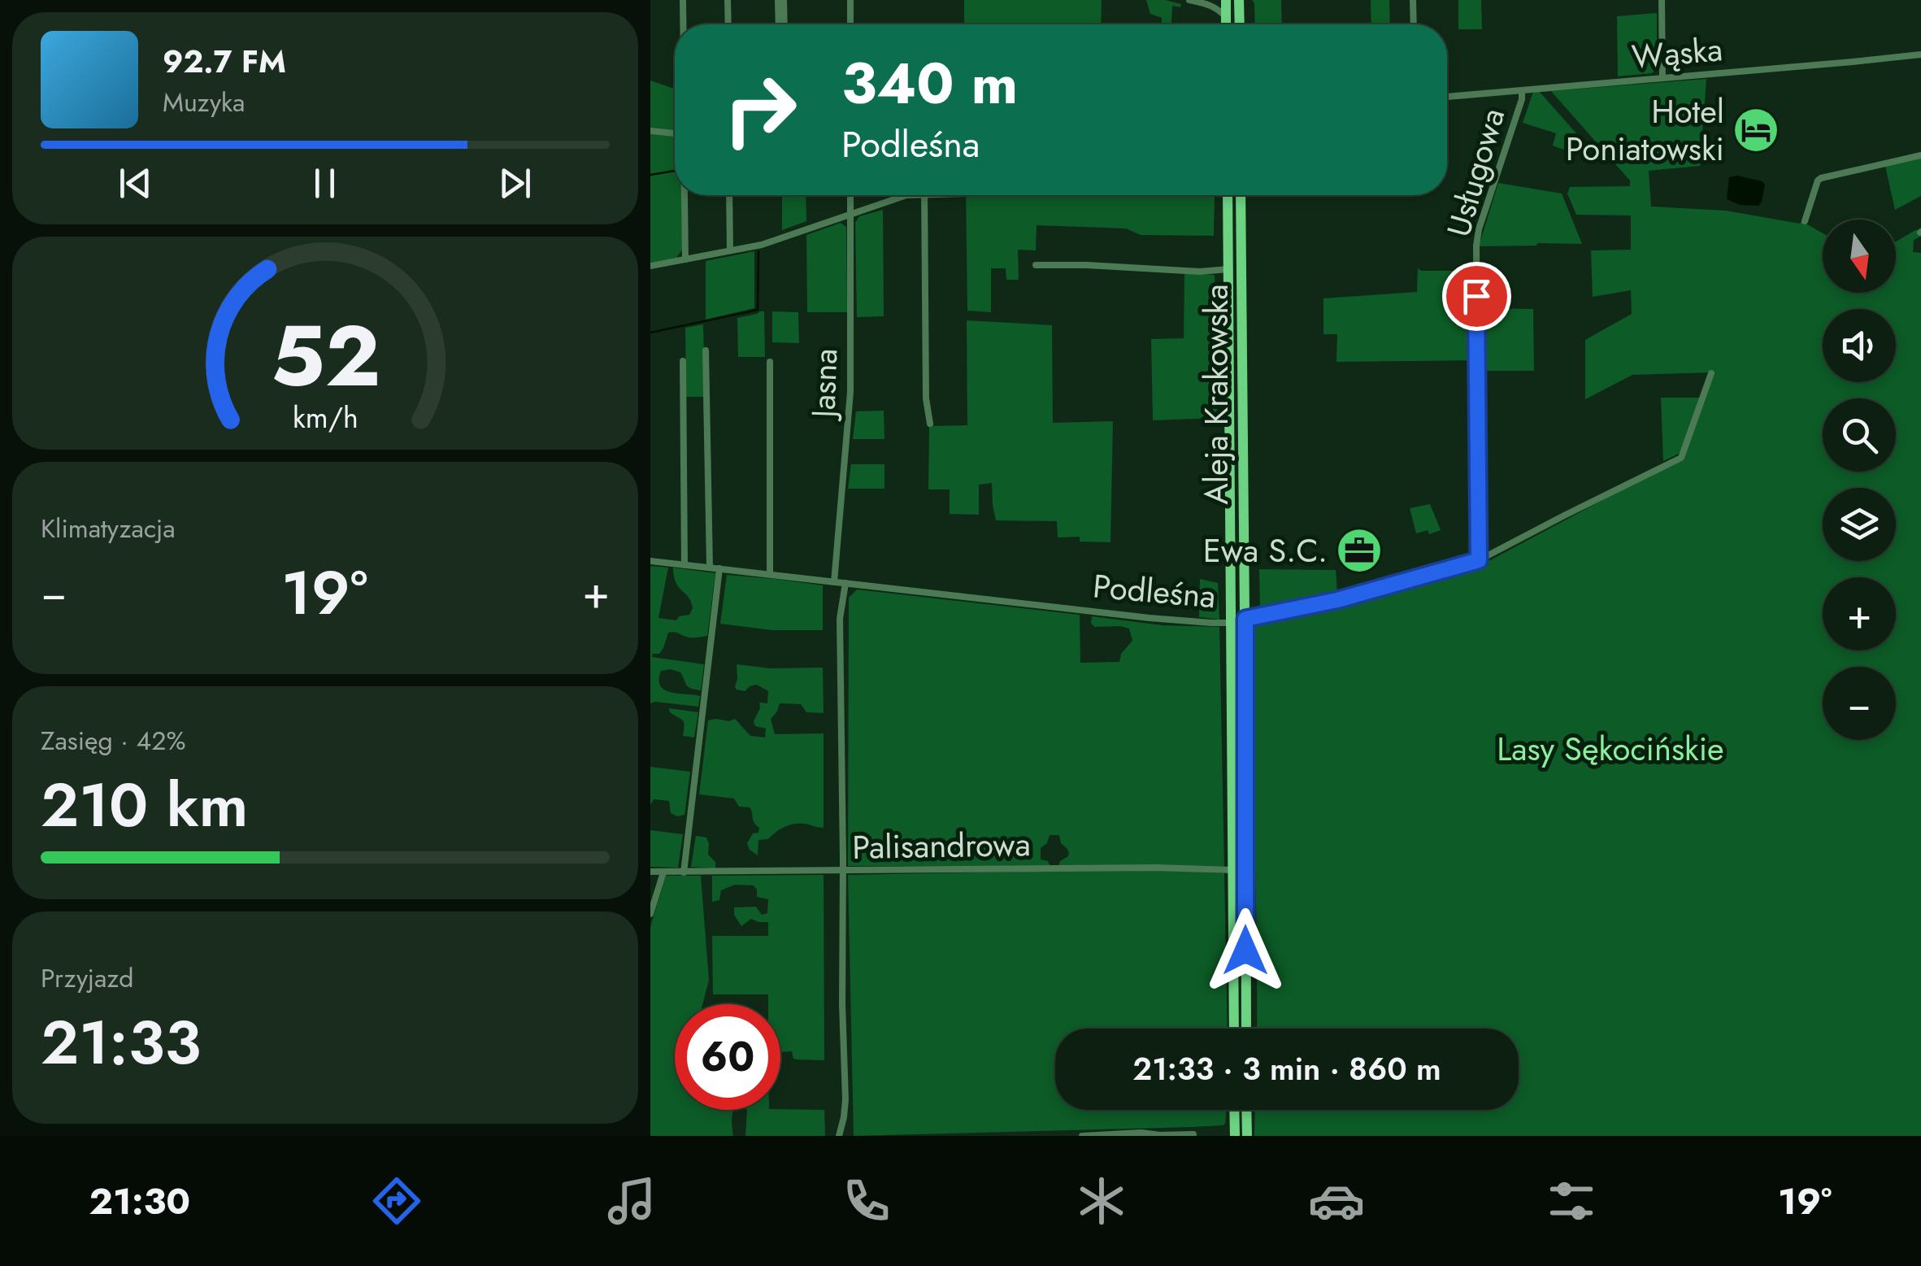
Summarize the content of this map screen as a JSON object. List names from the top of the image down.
{
  "streets": {
    "main road": ["Aleja Krakowska"],
    "street": [
      "Wąska",
      "Usługowa",
      "Jasna",
      "Podleśna",
      "Palisandrowa"
    ]
  },
  "crossings": [
    ["Wąska", "Usługowa"],
    ["Usługowa", "Podleśna"],
    ["Jasna", "Podleśna"],
    ["Aleja Krakowska", "Podleśna"],
    ["Aleja Krakowska", "Palisandrowa"]
  ],
  "parks": ["Lasy Sękocińskie"],
  "places": {
    "hotel": ["Hotel Poniatowski"],
    "office": ["Ewa S.C."]
  },
  "north": "bottom",
  "page": {
    "turn": ["340 m", "Podleśna"],
    "song": ["92.7 FM", "Muzyka"],
    "map_buttons": ["+", "−"],
    "tile": [
      "Klimatyzacja",
      ["Zasięg · 42%", "210 km"],
      ["Przyjazd", "21:33"]
    ],
    "heat": ["−", "19°", "+"],
    "limit": "60",
    "trip": "21:33 · 3 min · 860 m",
    "tabs": ["21:30", "19°"],
    "gauge": ["52", "km/h"]
  }
}
